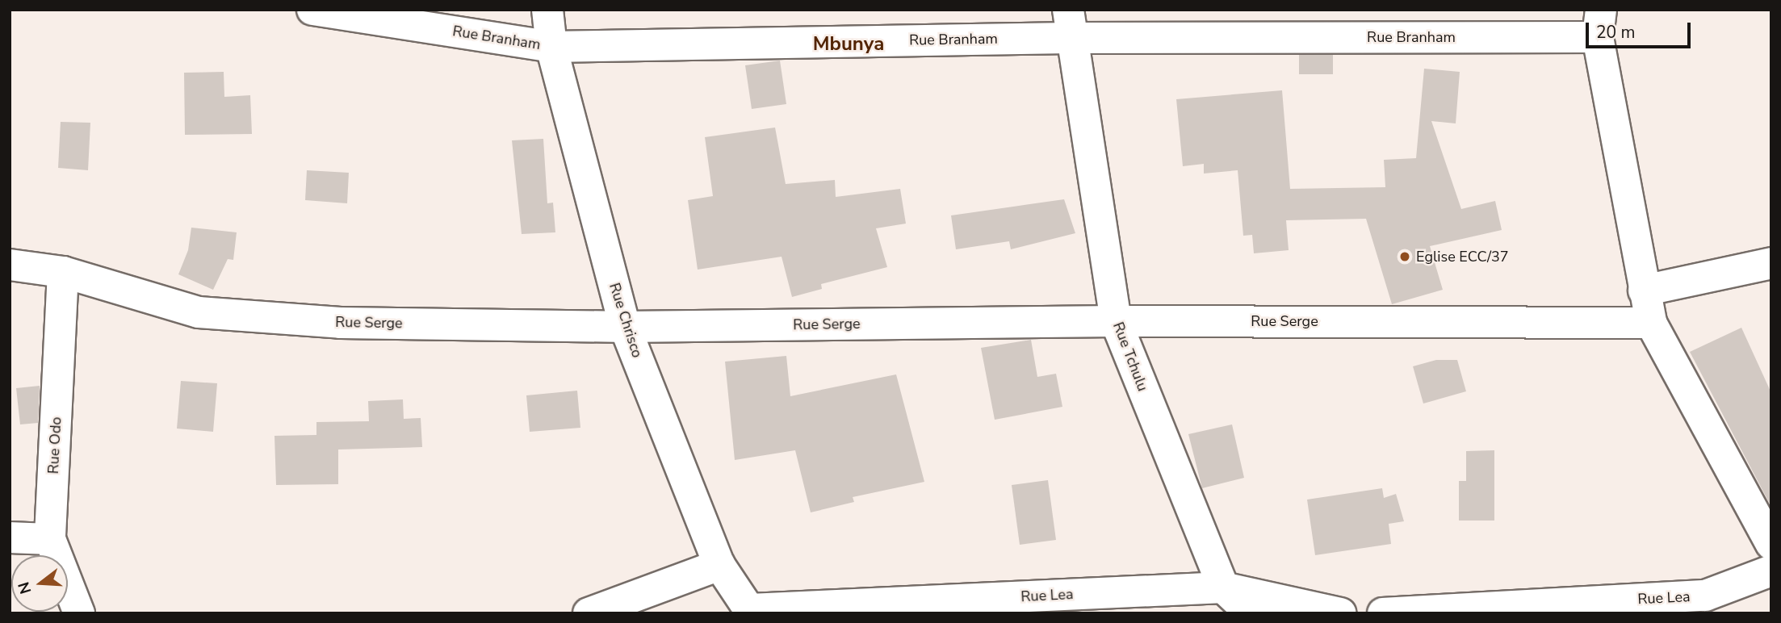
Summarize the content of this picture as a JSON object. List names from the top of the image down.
{
  "streets": {
    "street": [
      "Rue Branham",
      "Rue Chrisco",
      "Rue Serge",
      "Rue Tchulu",
      "Rue Odo",
      "Rue Lea"
    ]
  },
  "crossings": [
    ["Rue Branham", "Rue Chrisco"],
    ["Rue Branham", "Rue Tchulu"],
    ["Rue Chrisco", "Rue Serge"],
    ["Rue Chrisco", "Rue Lea"],
    ["Rue Serge", "Rue Tchulu"],
    ["Rue Serge", "Rue Odo"],
    ["Rue Tchulu", "Rue Lea"]
  ],
  "districts": ["Mbunya"],
  "places": ["Eglise ECC/37"],
  "scale_bar": "20 m",
  "north": "left"
}
